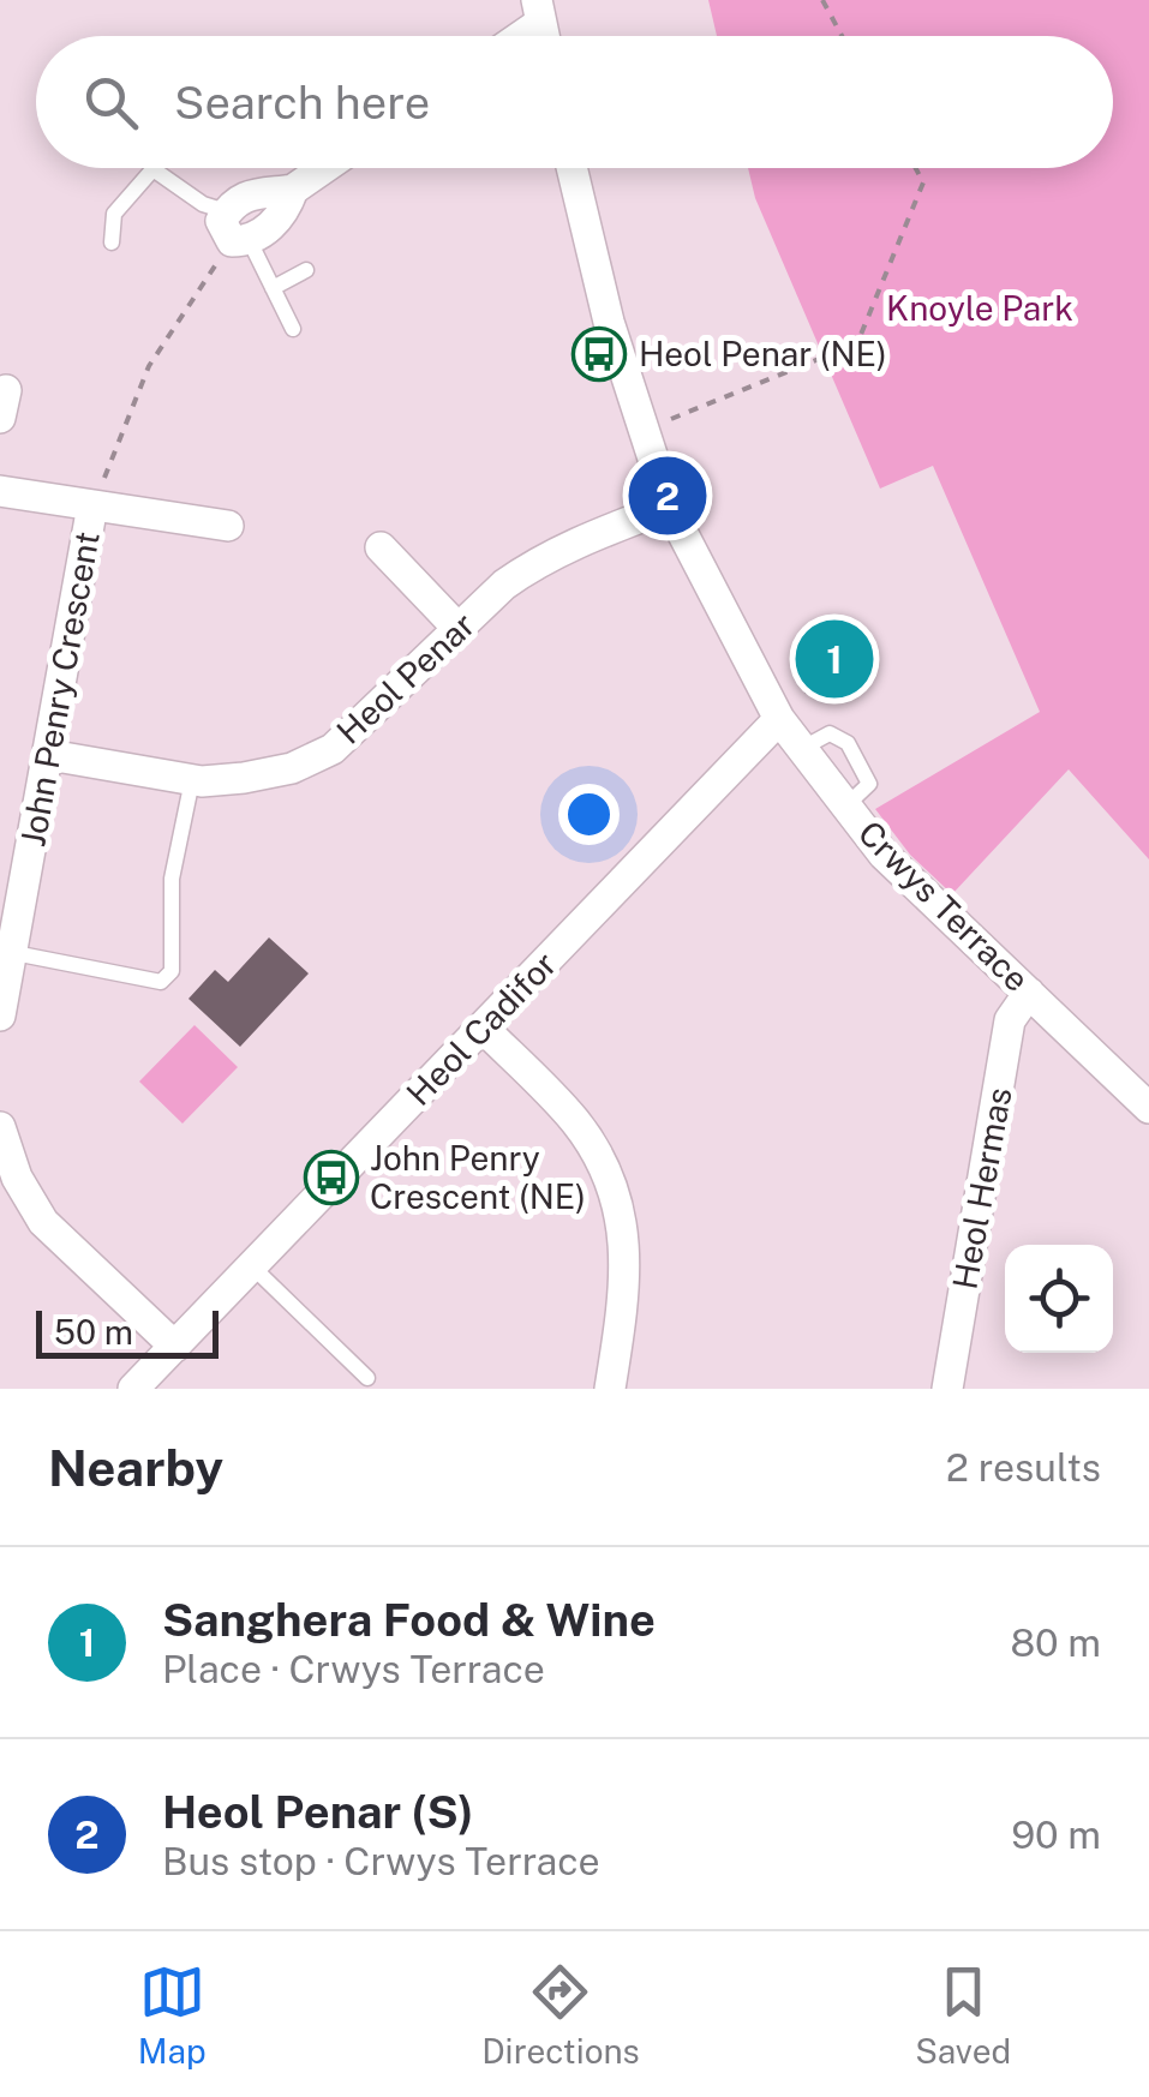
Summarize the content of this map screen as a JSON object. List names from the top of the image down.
{
  "streets": {
    "street": [
      "Heol Penar",
      "John Penry Crescent",
      "Crwys Terrace",
      "Heol Cadifor",
      "Heol Hermas"
    ]
  },
  "crossings": [
    ["Heol Penar", "John Penry Crescent"],
    ["Heol Penar", "Crwys Terrace"],
    ["Crwys Terrace", "Heol Cadifor"],
    ["Crwys Terrace", "Heol Hermas"]
  ],
  "parks": ["Knoyle Park"],
  "places": {
    "bus stop": ["Heol Penar (NE)", "John Penry Crescent (NE)"]
  },
  "scale_bar": "50 m",
  "page": {
    "search": "Search here",
    "pins": ["2", "1"],
    "scale": "50 m",
    "heading": ["Nearby", "2 results"],
    "list": [
      {
        "mark": "1",
        "name": "Sanghera Food & Wine",
        "note": "Place · Crwys Terrace",
        "value": "80 m"
      },
      {
        "mark": "2",
        "name": "Heol Penar (S)",
        "note": "Bus stop · Crwys Terrace",
        "value": "90 m"
      }
    ],
    "nav": ["Map", "Directions", "Saved"]
  }
}
